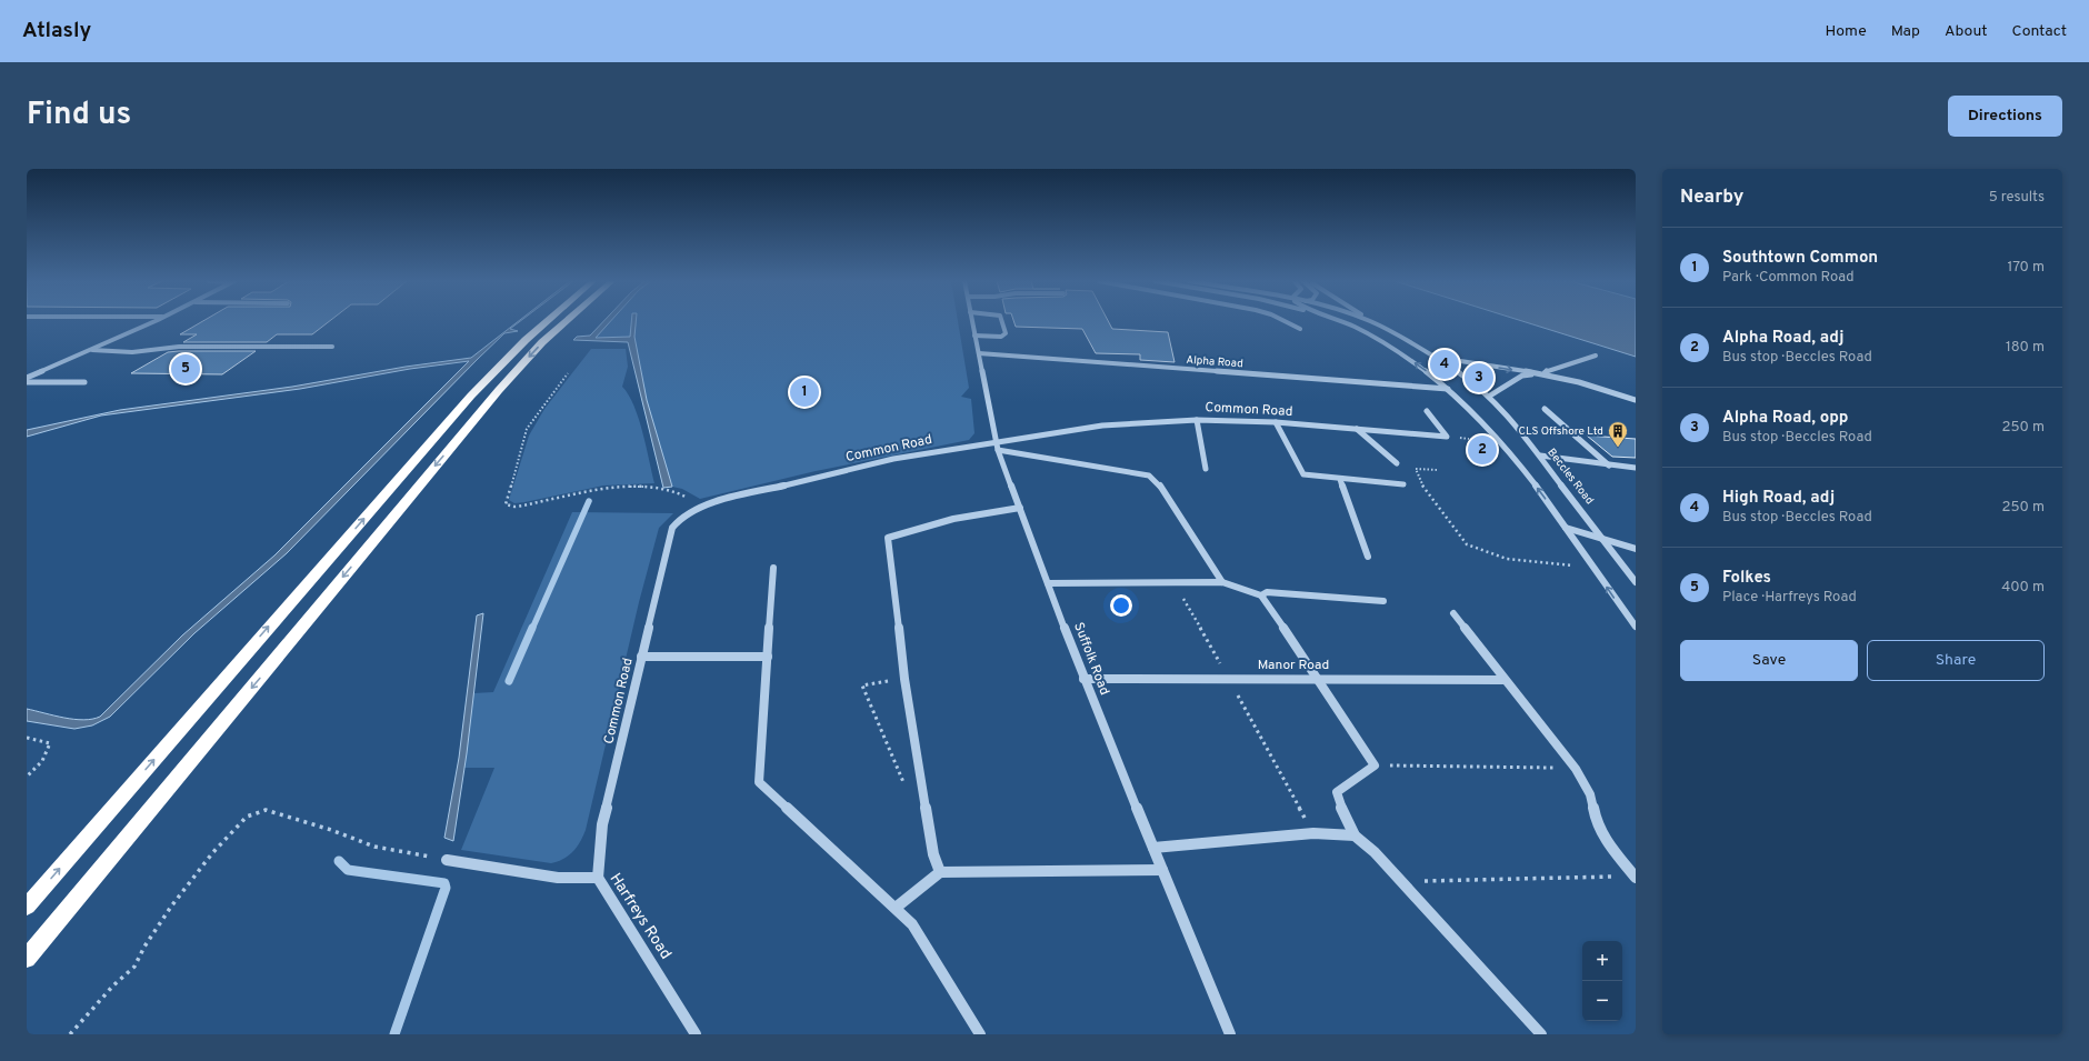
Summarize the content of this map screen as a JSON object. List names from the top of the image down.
{
  "streets": {
    "street": [
      "Alpha Road",
      "Common Road",
      "Beccles Road",
      "Suffolk Road",
      "Manor Road",
      "Harfreys Road"
    ]
  },
  "crossings": [
    ["Alpha Road", "Suffolk Road"],
    ["Common Road", "Suffolk Road"],
    ["Common Road", "Harfreys Road"],
    ["Suffolk Road", "Manor Road"]
  ],
  "places": {
    "building": ["CLS Offshore Ltd"]
  },
  "page": {
    "header": "Atlasly",
    "nav": [
      "Home",
      "Map",
      "About",
      "Contact"
    ],
    "title": "Find us",
    "buttons": [
      "Directions",
      ["Save", "Share"]
    ],
    "heading": ["Nearby", "5 results"],
    "list": [
      {
        "mark": "1",
        "name": "Southtown Common",
        "note": "Park · Common Road",
        "value": "170 m"
      },
      {
        "mark": "2",
        "name": "Alpha Road, adj",
        "note": "Bus stop · Beccles Road",
        "value": "180 m"
      },
      {
        "mark": "3",
        "name": "Alpha Road, opp",
        "note": "Bus stop · Beccles Road",
        "value": "250 m"
      },
      {
        "mark": "4",
        "name": "High Road, adj",
        "note": "Bus stop · Beccles Road",
        "value": "250 m"
      },
      {
        "mark": "5",
        "name": "Folkes",
        "note": "Place · Harfreys Road",
        "value": "400 m"
      }
    ],
    "pins": [
      "4",
      "5",
      "3",
      "1",
      "2"
    ],
    "map_buttons": ["+", "−"]
  }
}
